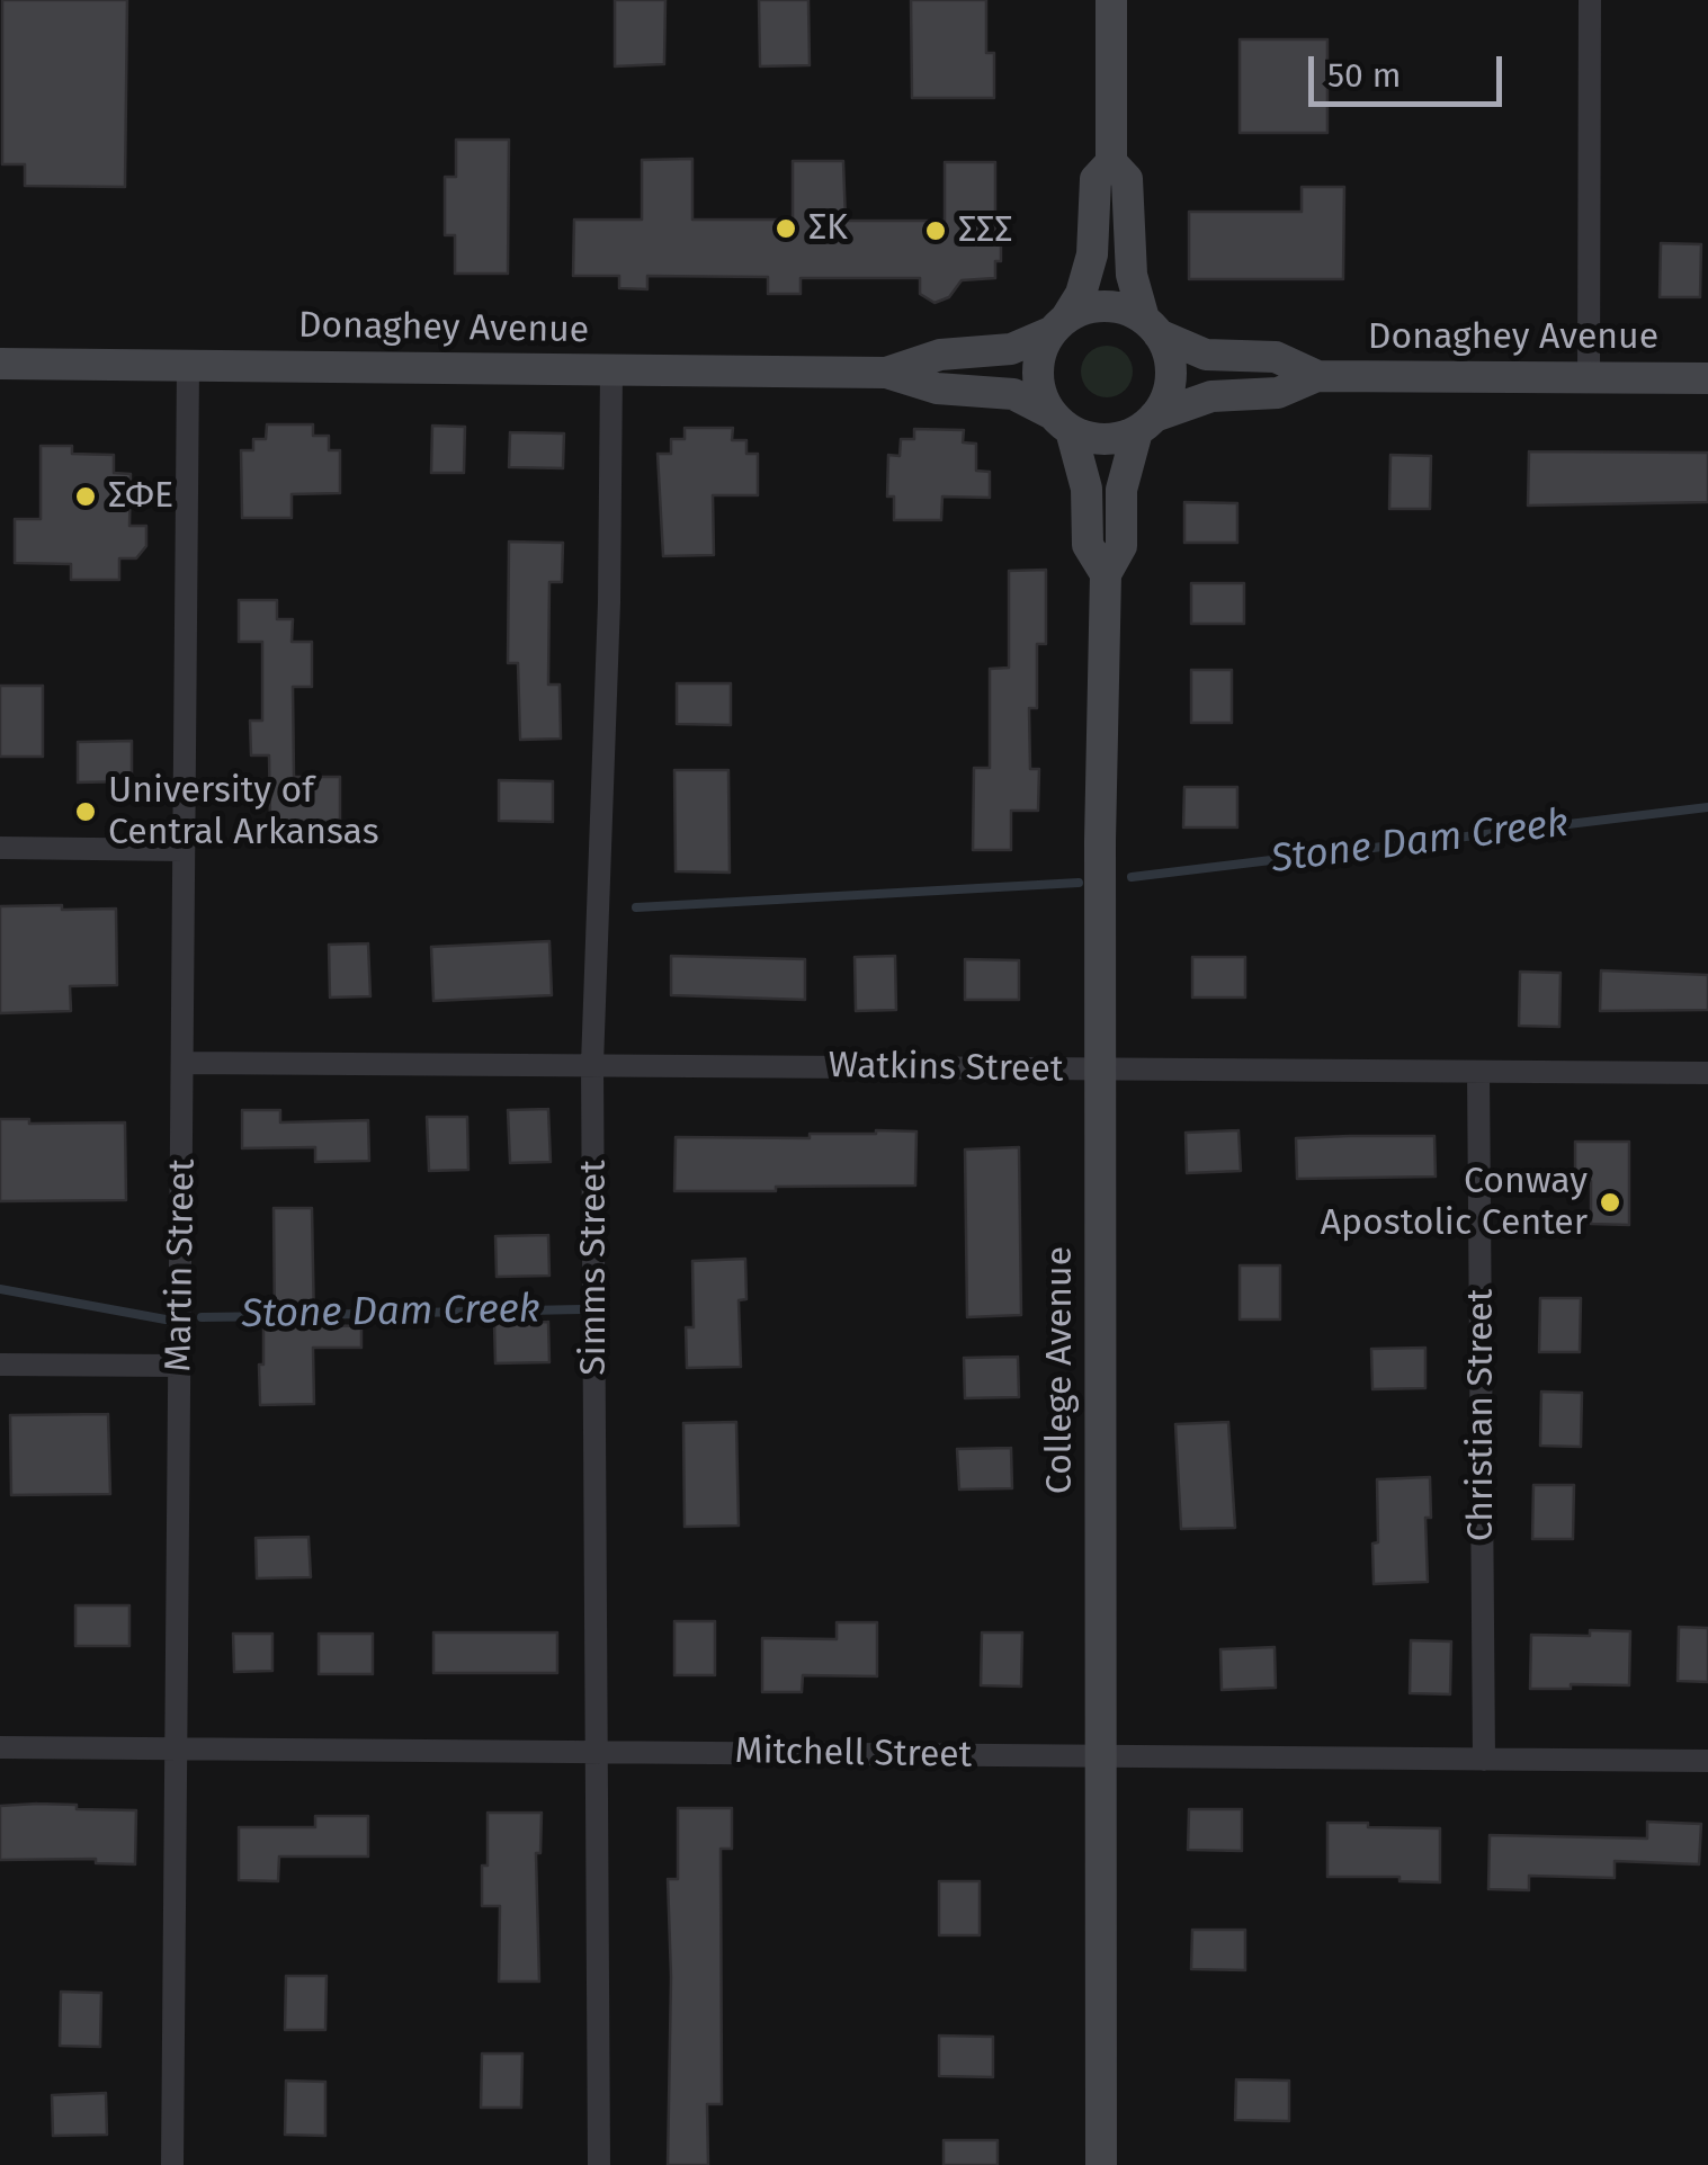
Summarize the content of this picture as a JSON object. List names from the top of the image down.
{
  "streets": {
    "street": [
      "Donaghey Avenue",
      "Watkins Street",
      "Martin Street",
      "Simms Street",
      "College Avenue",
      "Christian Street",
      "Mitchell Street"
    ]
  },
  "crossings": [
    ["Donaghey Avenue", "Martin Street"],
    ["Donaghey Avenue", "Simms Street"],
    ["Donaghey Avenue", "College Avenue"],
    ["Watkins Street", "Martin Street"],
    ["Watkins Street", "Simms Street"],
    ["Watkins Street", "College Avenue"],
    ["Watkins Street", "Christian Street"],
    ["Martin Street", "Mitchell Street"],
    ["Simms Street", "Mitchell Street"],
    ["College Avenue", "Mitchell Street"],
    ["Christian Street", "Mitchell Street"]
  ],
  "water": ["Stone Dam Creek"],
  "places": [
    "ΣΚ",
    "ΣΣΣ",
    "ΣΦΕ",
    "University of Central Arkansas",
    "Conway Apostolic Center"
  ],
  "scale_bar": "50 m"
}
